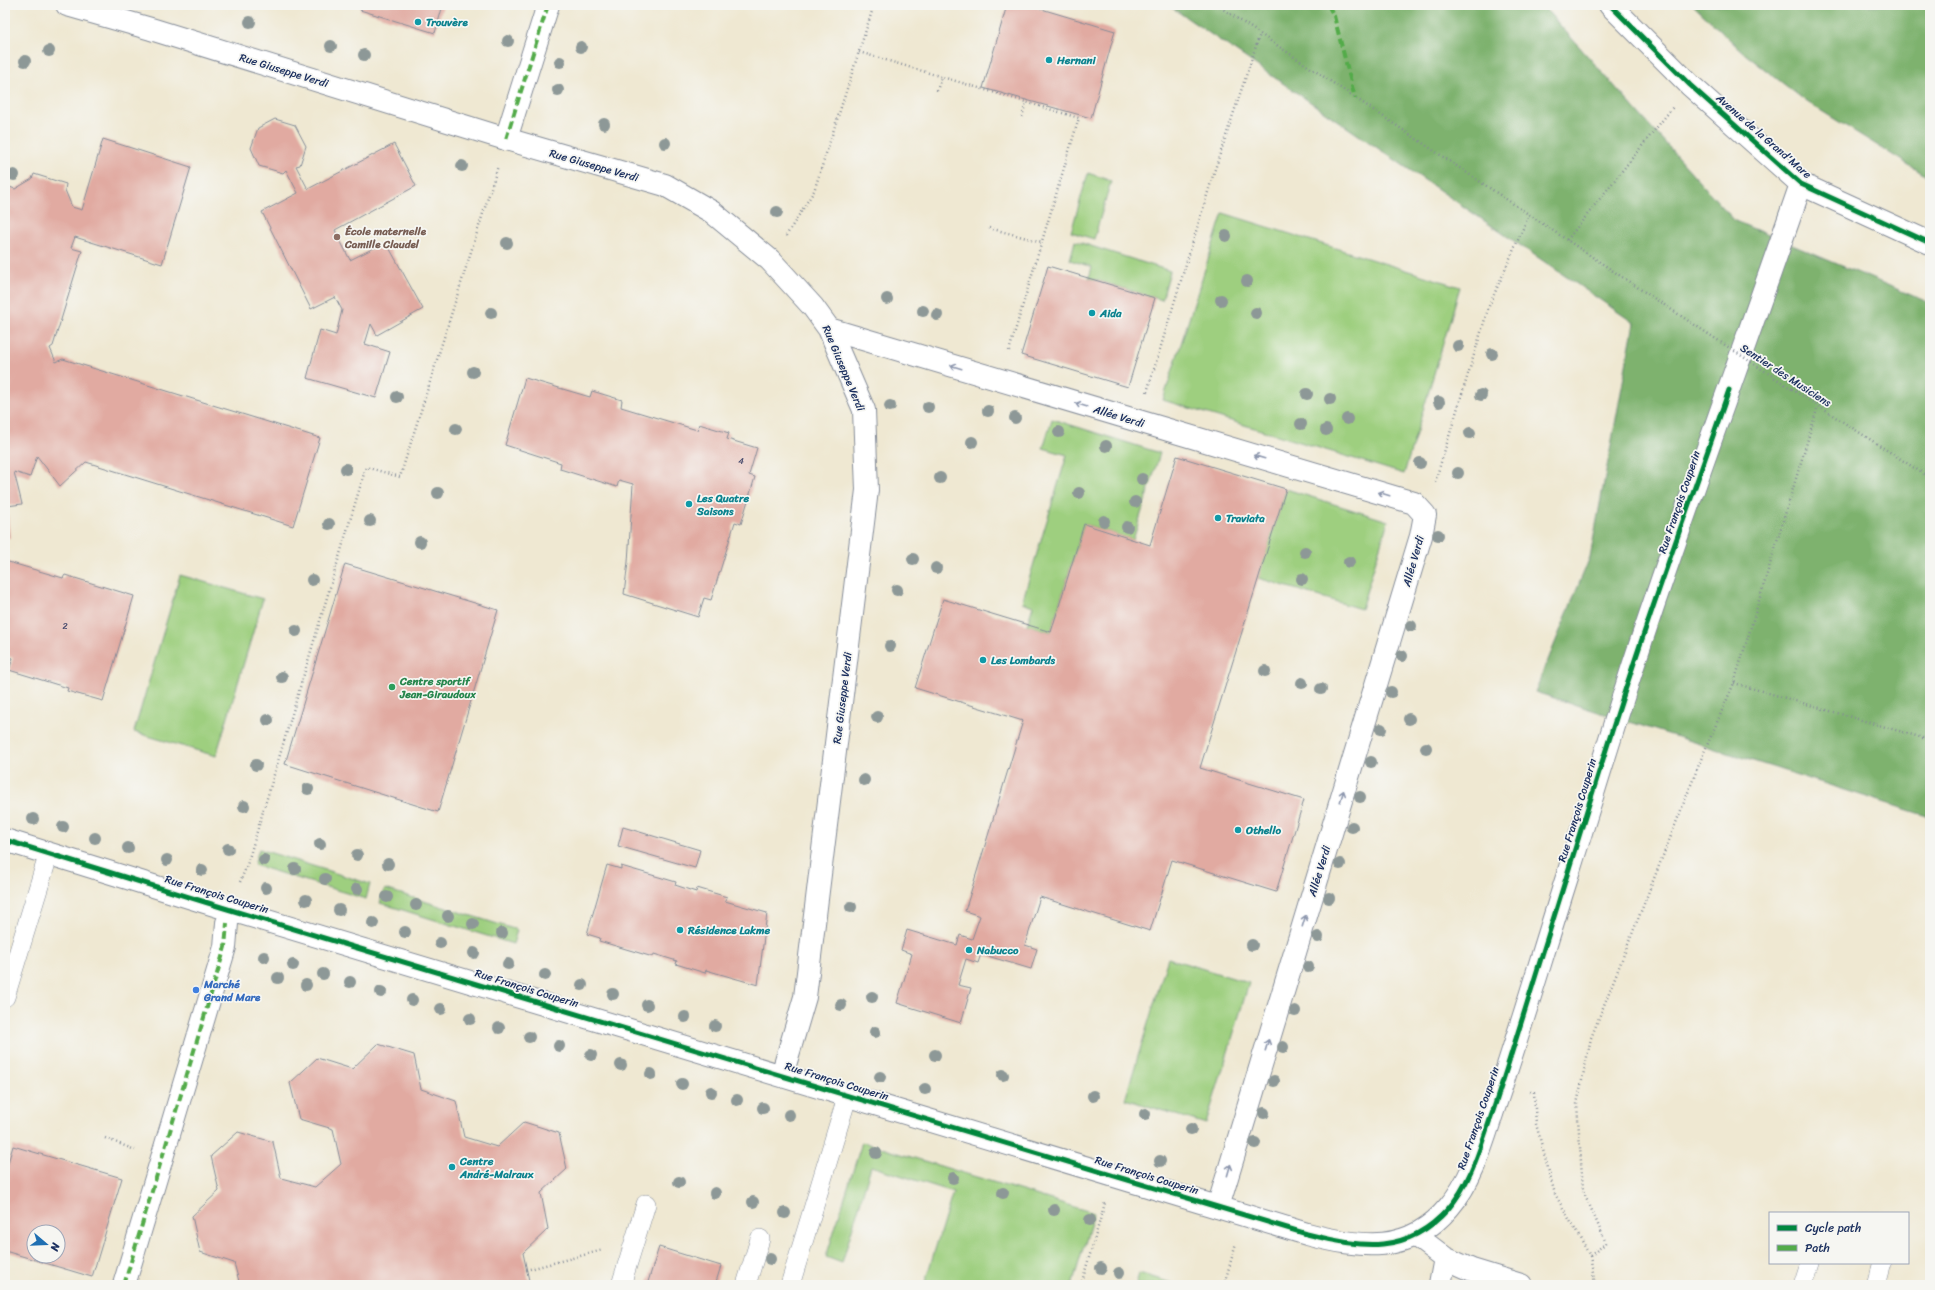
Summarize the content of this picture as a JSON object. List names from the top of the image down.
{
  "streets": {
    "street": [
      "Rue Giuseppe Verdi",
      "Avenue de la Grand'Mare",
      "Allée Verdi",
      "Rue François Couperin"
    ],
    "path": ["Sentier des Musiciens"]
  },
  "crossings": [
    ["Rue Giuseppe Verdi", "Allée Verdi"],
    ["Rue Giuseppe Verdi", "Rue François Couperin"],
    ["Avenue de la Grand'Mare", "Rue François Couperin"],
    ["Allée Verdi", "Rue François Couperin"]
  ],
  "places": [
    "Trouvère",
    "Hernani",
    "École maternelle Camille Claudel",
    "Aida",
    "Les Quatre Saisons",
    "Traviata",
    "Les Lombards",
    "Centre sportif Jean-Giraudoux",
    "Othello",
    "Résidence Lakme",
    "Nabucco",
    "Marché Grand Mare",
    "Centre André-Malraux"
  ],
  "house_numbers": ["4", "2"],
  "legend": ["Cycle path", "Path"],
  "north": "right"
}
